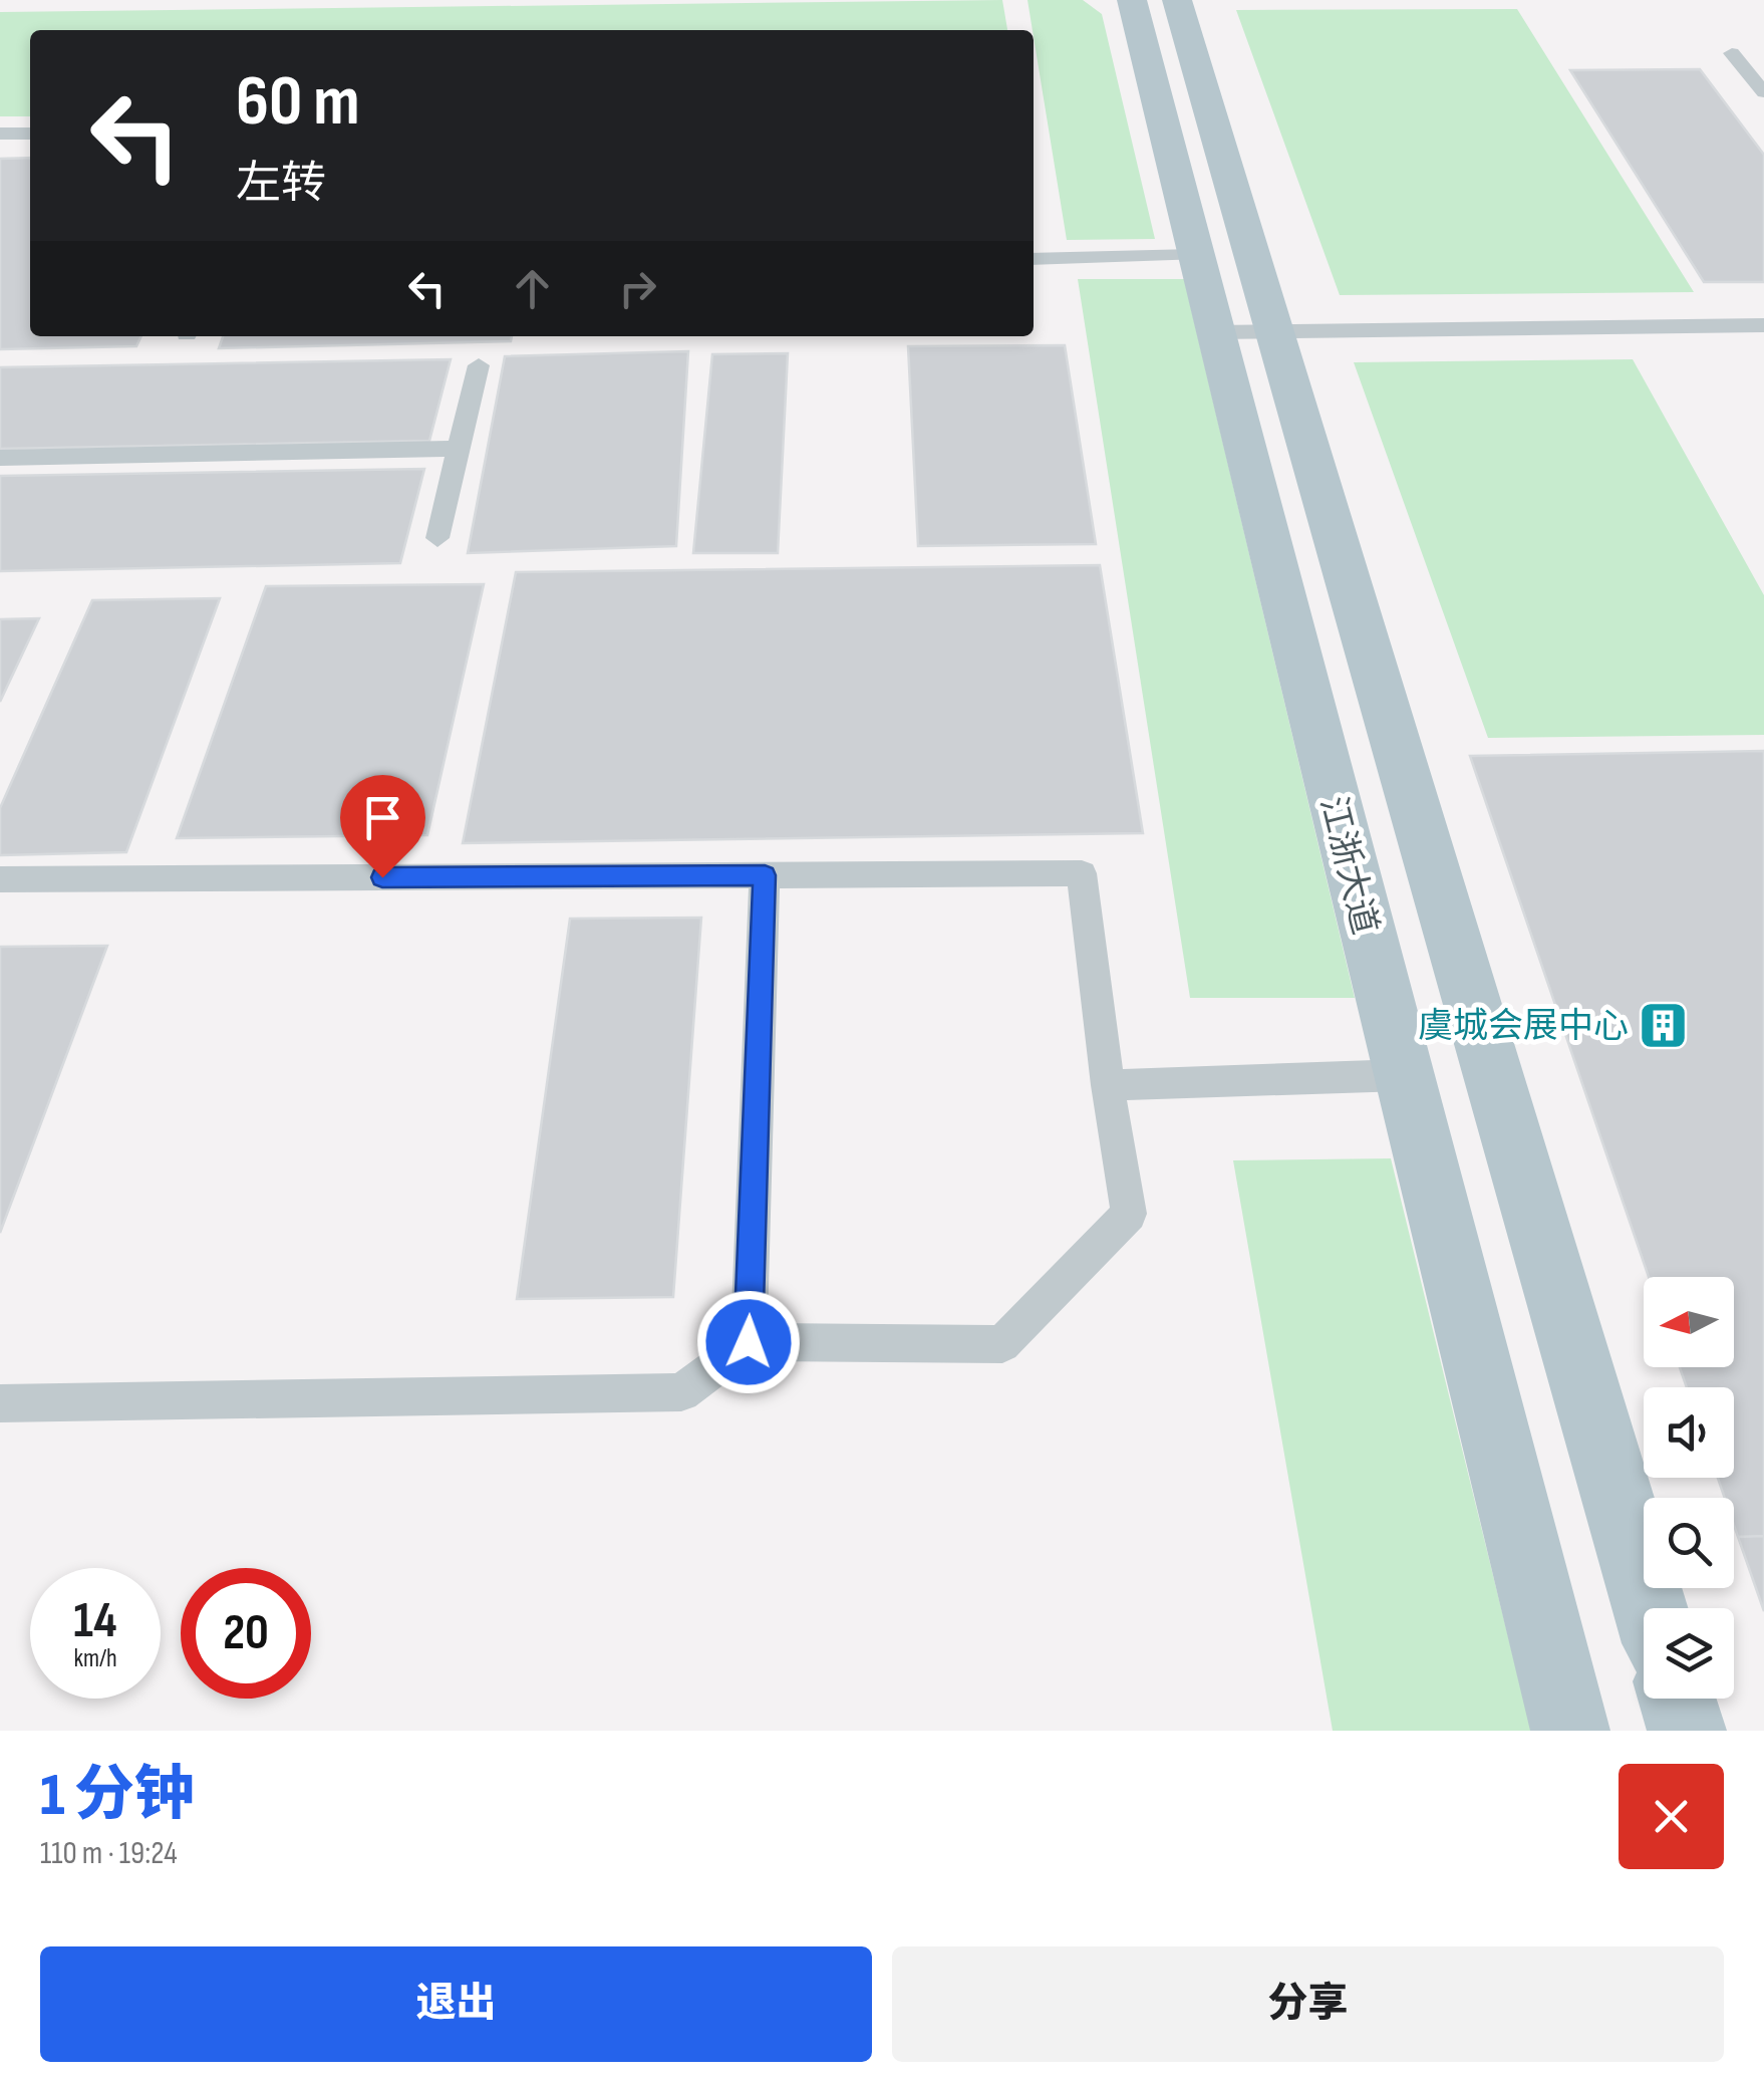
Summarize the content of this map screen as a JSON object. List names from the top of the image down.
{
  "streets": {
    "main road": ["江浙大道"]
  },
  "places": {
    "building": ["虞城会展中心"]
  },
  "north": "left",
  "page": {
    "turn": ["60 m", "左转"],
    "speed": "14 km/h",
    "limit": "20",
    "heading": ["1 分钟", "110 m · 19:24"],
    "buttons": ["退出", "分享"]
  }
}
